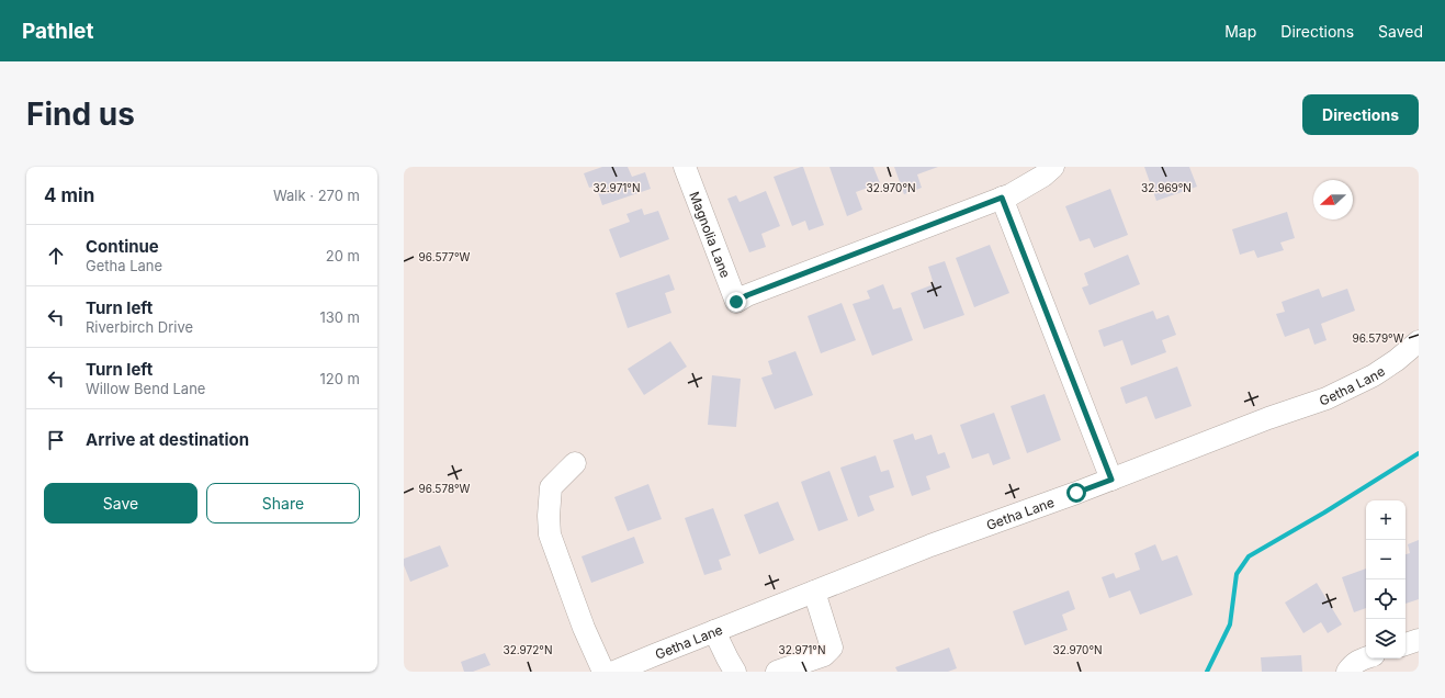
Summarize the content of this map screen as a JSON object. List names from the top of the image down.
{
  "streets": {
    "street": ["Magnolia Lane", "Getha Lane"]
  },
  "north": "left",
  "page": {
    "header": "Pathlet",
    "nav": ["Map", "Directions", "Saved"],
    "buttons": [
      "Directions",
      ["Save", "Share"]
    ],
    "title": "Find us",
    "heading": ["4 min", "Walk · 270 m"],
    "list": [
      ["Continue", "Getha Lane", "20 m"],
      ["Turn left", "Riverbirch Drive", "130 m"],
      ["Turn left", "Willow Bend Lane", "120 m"],
      "Arrive at destination"
    ],
    "map_buttons": ["+", "−"]
  },
  "coordinates": [
    "32.971°N",
    "32.970°N",
    "32.969°N",
    "96.577°W",
    "96.579°W",
    "96.578°W",
    "32.972°N"
  ]
}
